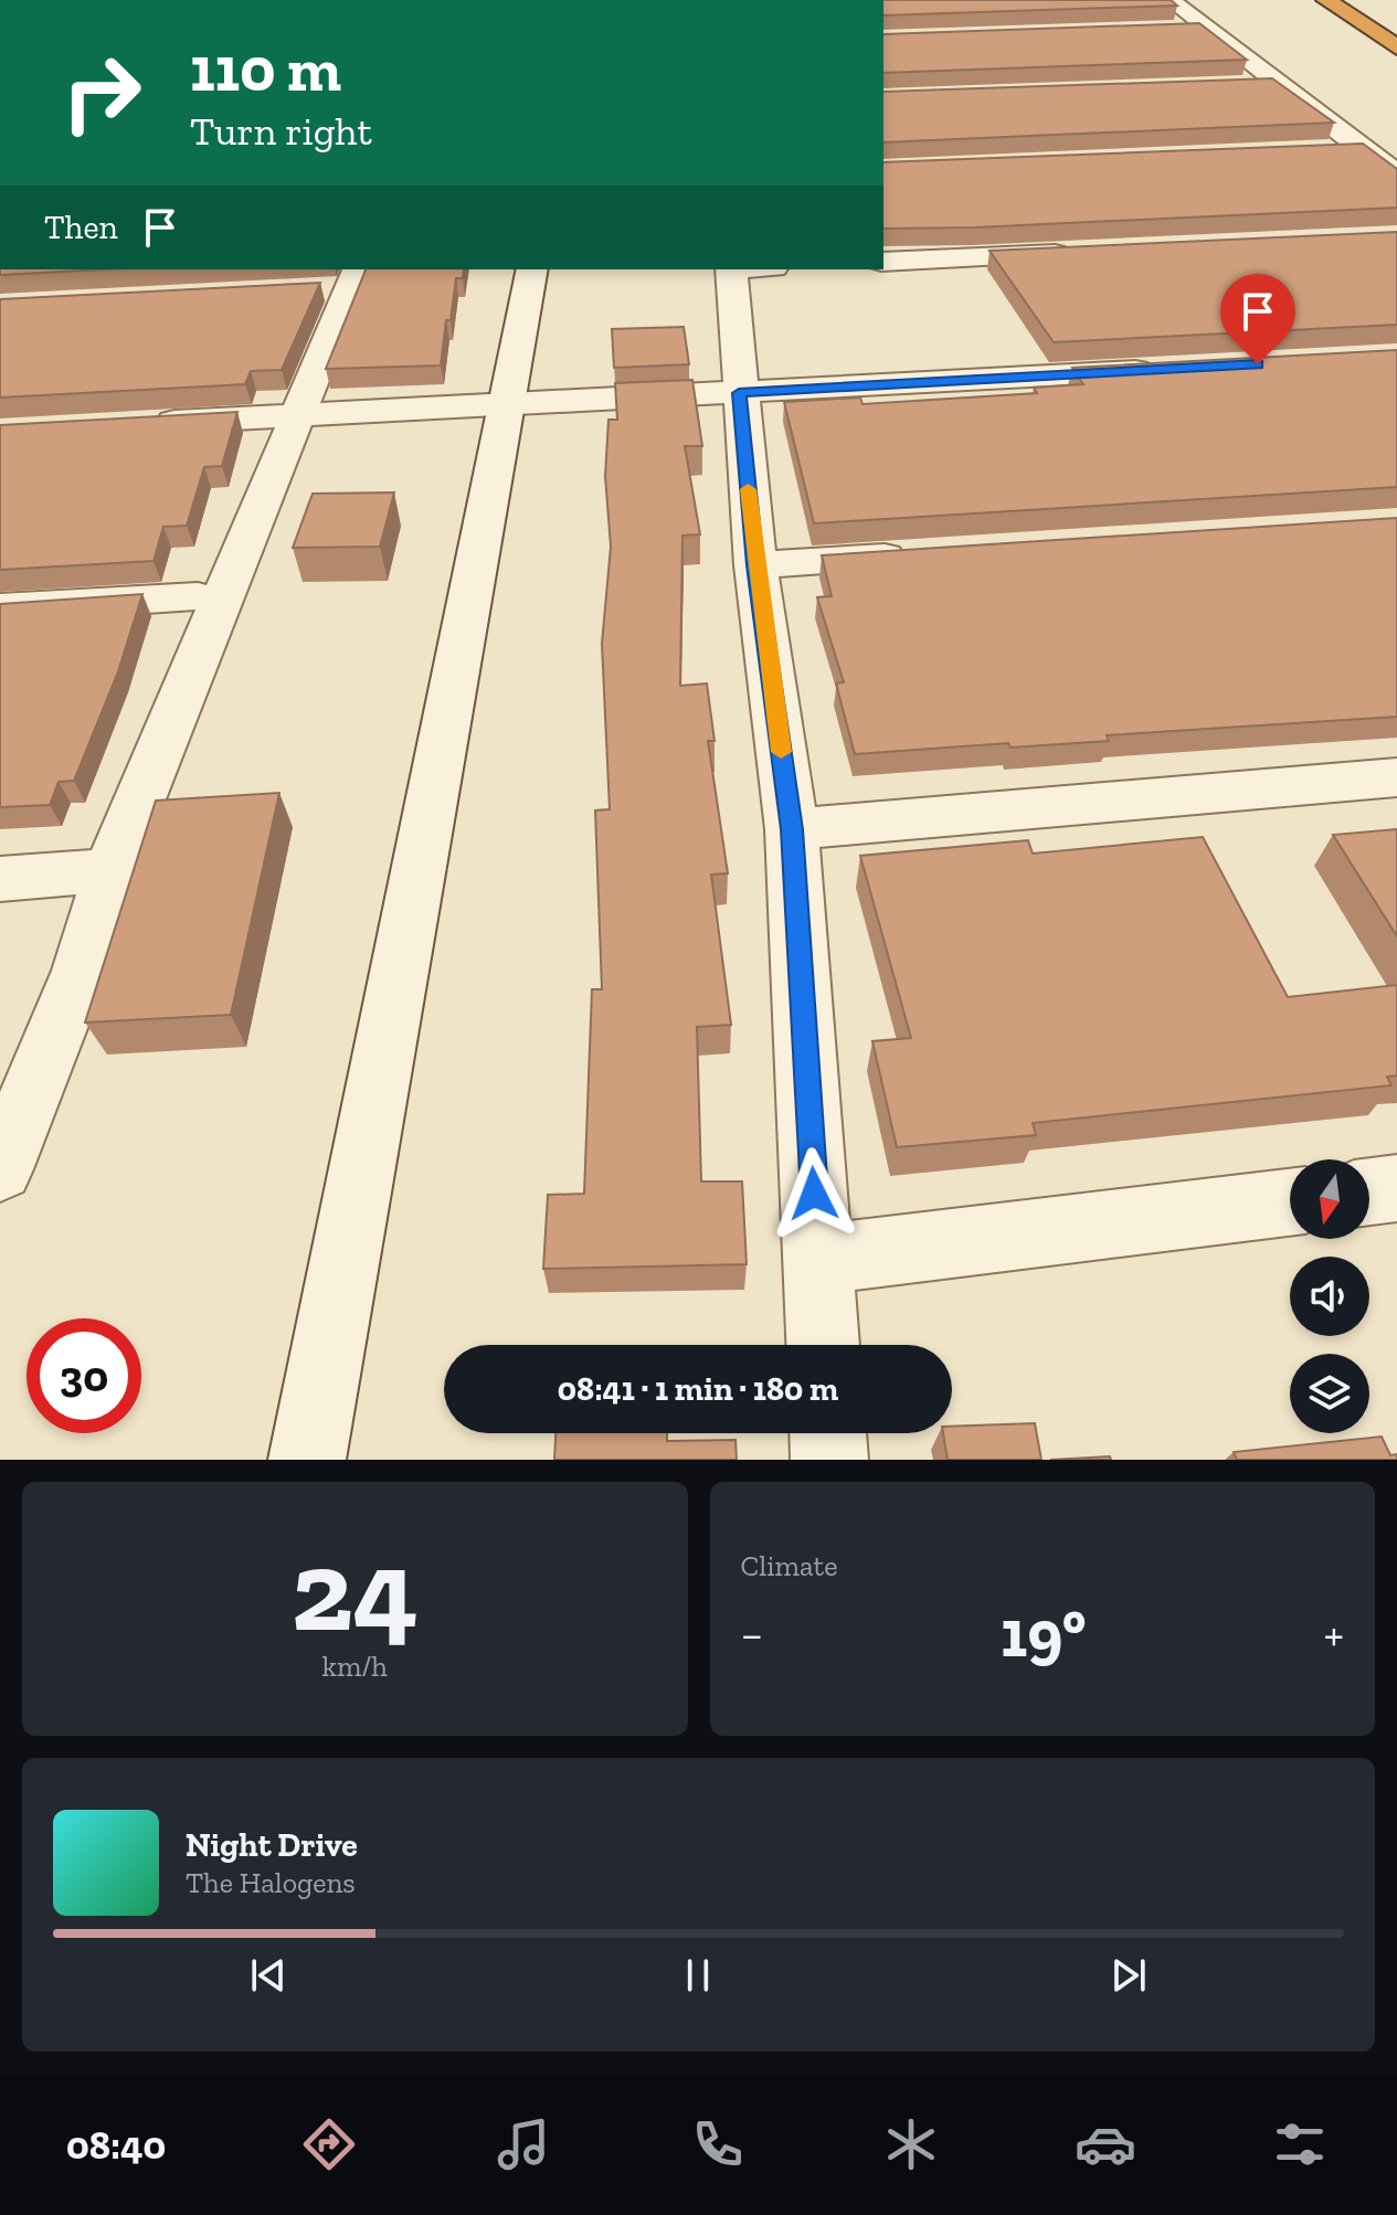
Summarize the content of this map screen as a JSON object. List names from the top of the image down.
{
  "north": "bottom",
  "page": {
    "turn": ["110 m", "Turn right"],
    "then": "Then",
    "limit": "30",
    "trip": "08:41 · 1 min · 180 m",
    "tile": [
      ["24", "km/h"],
      "Climate"
    ],
    "heat": ["−", "19°", "+"],
    "song": ["Night Drive", "The Halogens"],
    "tabs": "08:40"
  }
}
